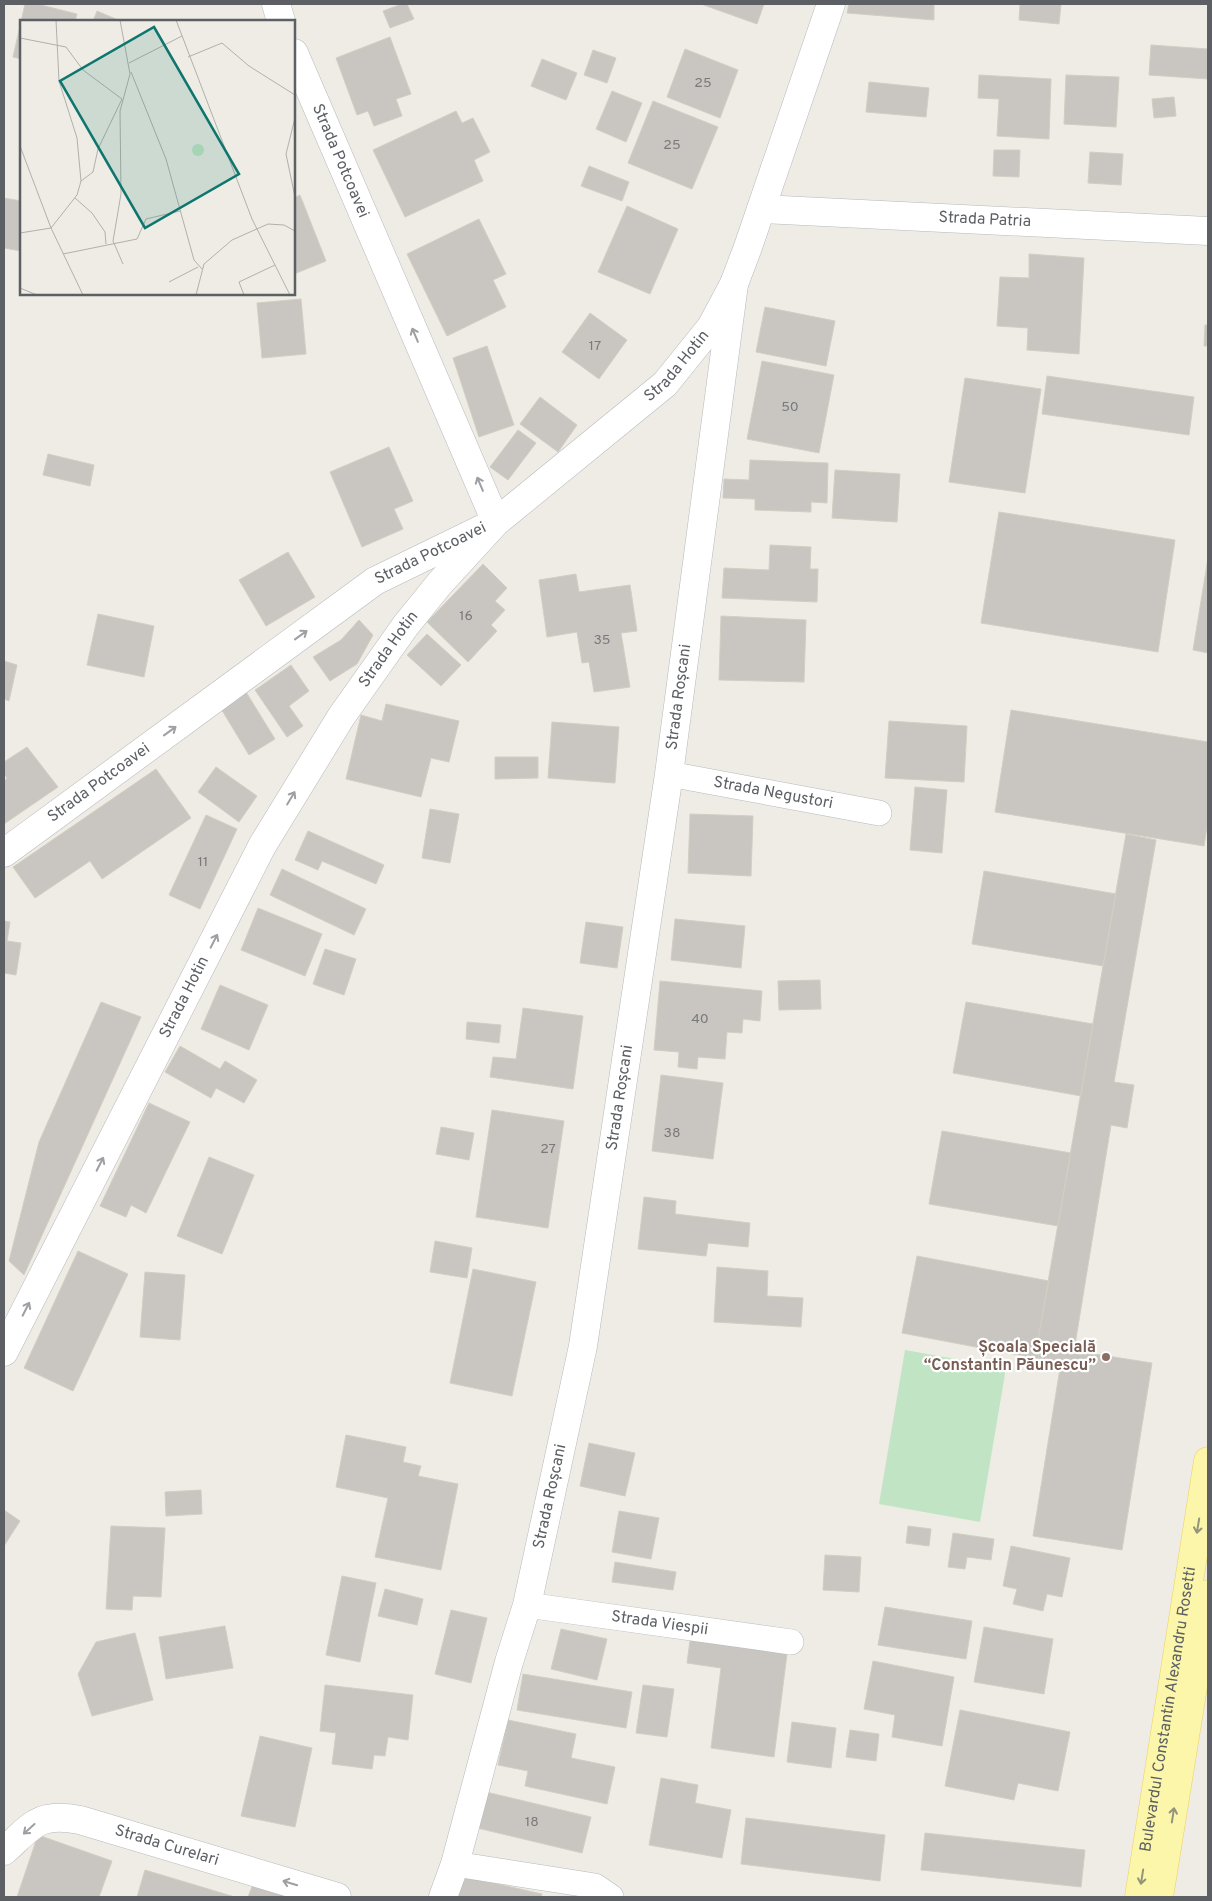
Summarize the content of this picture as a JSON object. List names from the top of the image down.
{
  "streets": {
    "main road": ["Bulevardul Constantin Alexandru Rosetti"],
    "street": [
      "Strada Potcoavei",
      "Strada Patria",
      "Strada Hotin",
      "Strada Roșcani",
      "Strada Curelari"
    ],
    "lane": ["Strada Negustori", "Strada Viespii"]
  },
  "crossings": [
    ["Strada Potcoavei", "Strada Hotin"],
    ["Strada Patria", "Strada Hotin"],
    ["Strada Hotin", "Strada Roșcani"],
    ["Strada Roșcani", "Strada Negustori"],
    ["Strada Roșcani", "Strada Viespii"]
  ],
  "one_way": ["Strada Hotin", "Strada Curelari"],
  "places": ["Școala Specială “Constantin Păunescu”"],
  "house_numbers": [
    "25",
    "25",
    "17",
    "50",
    "16",
    "35",
    "11",
    "40",
    "38",
    "27",
    "18"
  ]
}
